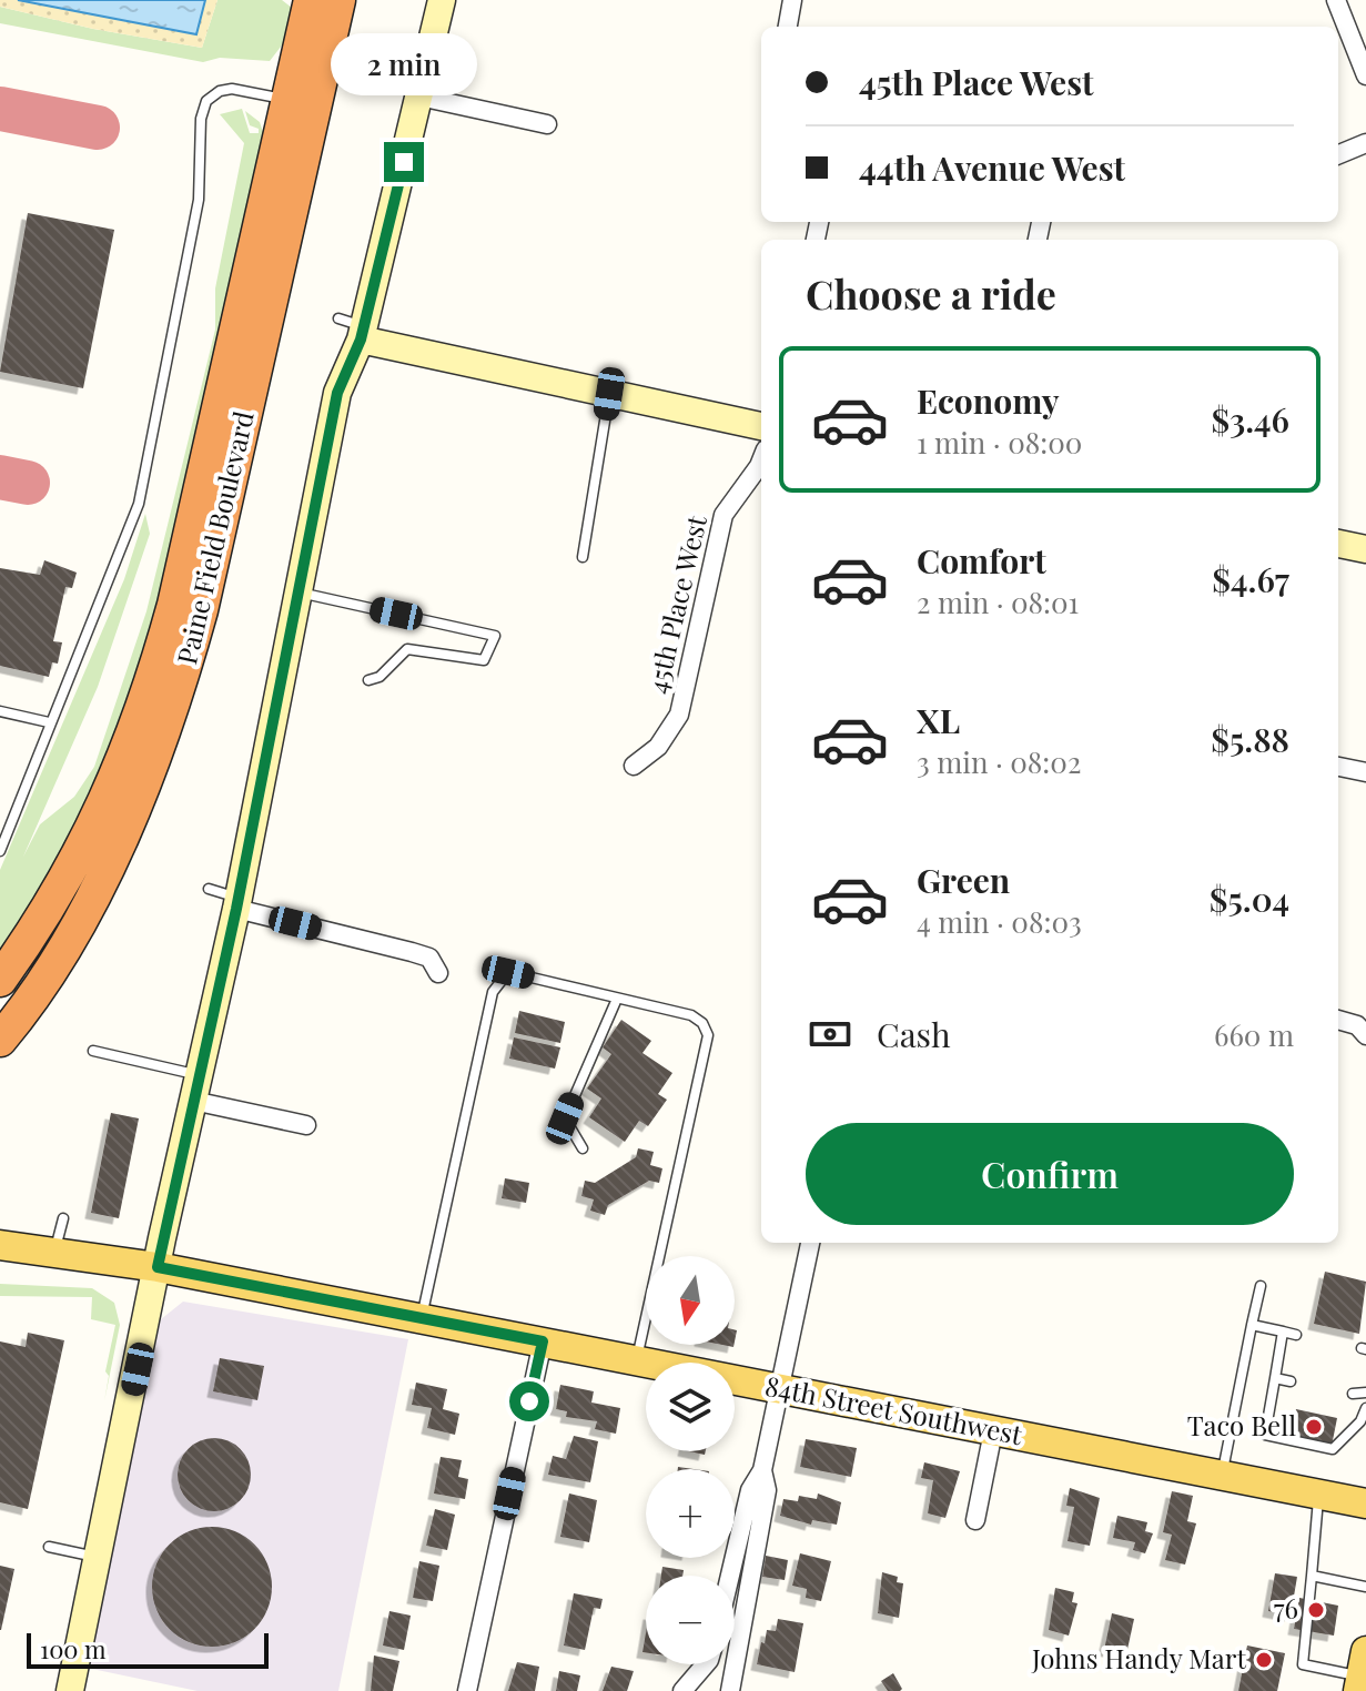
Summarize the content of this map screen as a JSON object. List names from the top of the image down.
{
  "streets": {
    "highway": ["Paine Field Boulevard"],
    "main road": ["84th Street Southwest"],
    "street": ["45th Place West"]
  },
  "places": ["Taco Bell", "76", "Johns Handy Mart"],
  "scale_bar": "100 m",
  "north": "bottom",
  "page": {
    "banner": ["45th Place West", "44th Avenue West"],
    "bubble": "2 min",
    "heading": "Choose a ride",
    "list": [
      {
        "name": "Economy",
        "note": "1 min · 08:00",
        "value": "$3.46"
      },
      {
        "name": "Comfort",
        "note": "2 min · 08:01",
        "value": "$4.67"
      },
      {
        "name": "XL",
        "note": "3 min · 08:02",
        "value": "$5.88"
      },
      {
        "name": "Green",
        "note": "4 min · 08:03",
        "value": "$5.04"
      }
    ],
    "pay": ["Cash", "660 m"],
    "buttons": "Confirm",
    "map_buttons": ["+", "−"],
    "scale": "100 m"
  }
}
